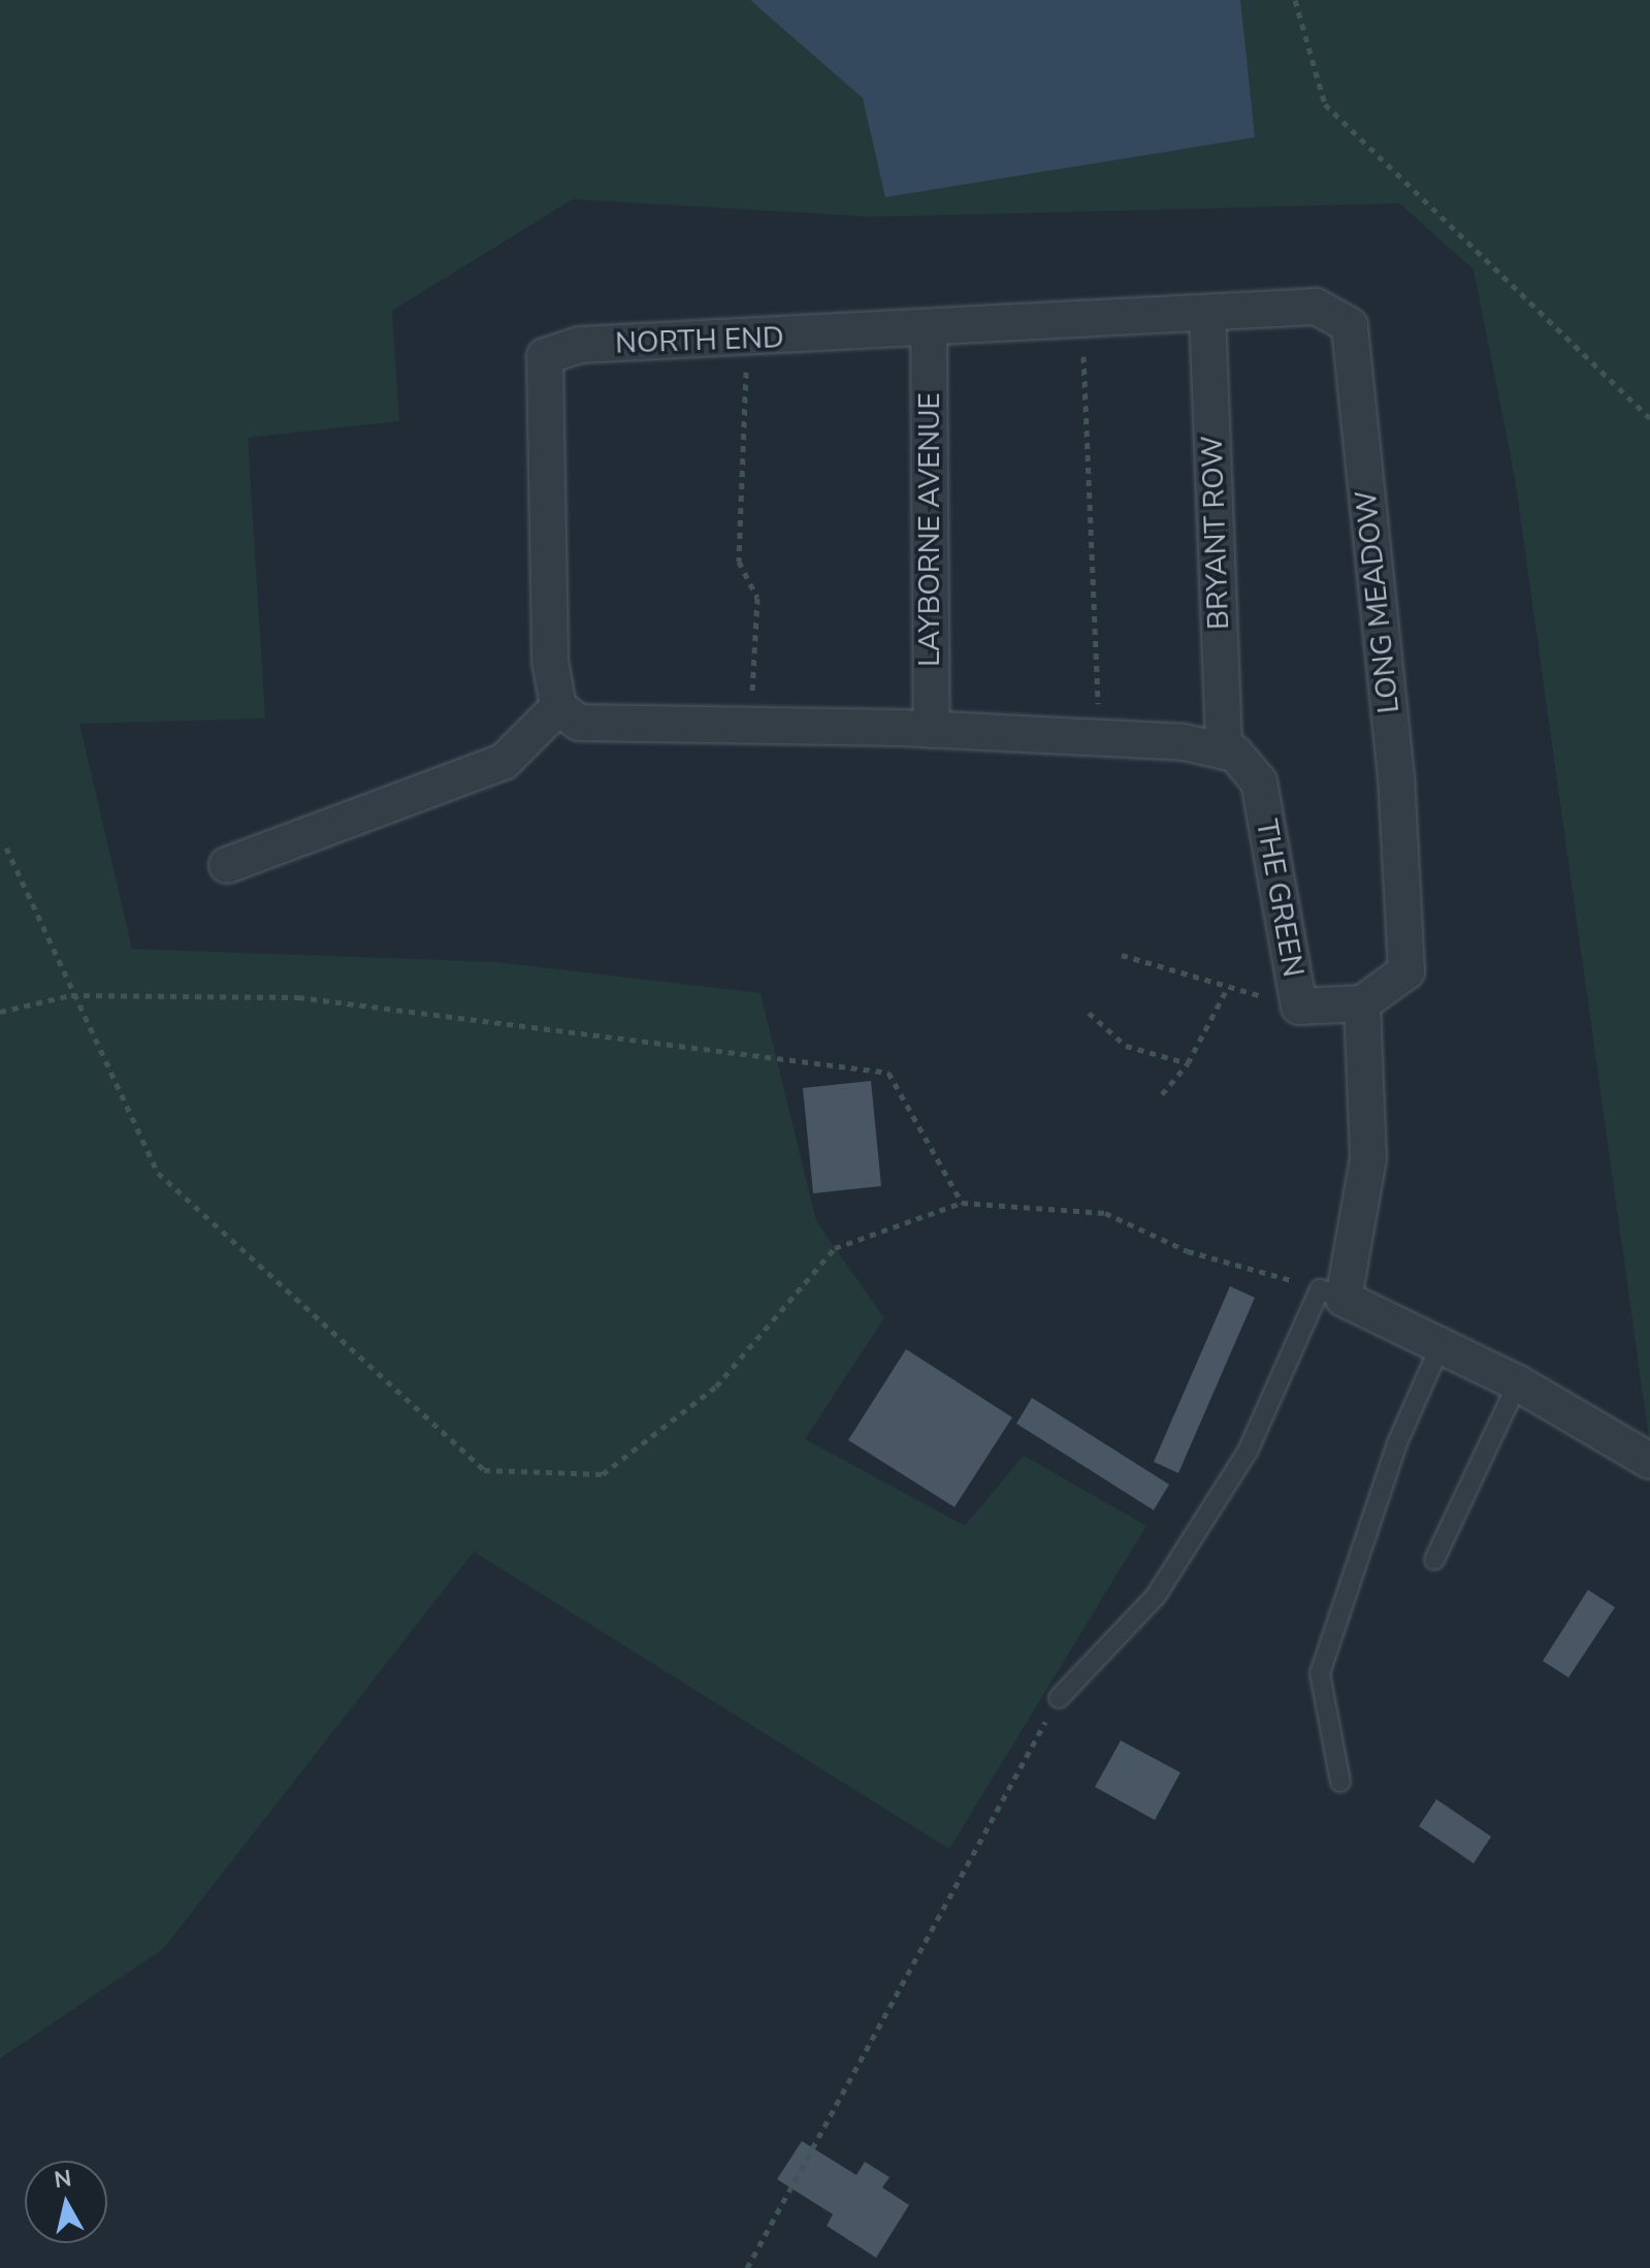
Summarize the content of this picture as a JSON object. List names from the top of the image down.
{
  "streets": {
    "street": [
      "NORTH END",
      "LAYBORNE AVENUE",
      "BRYANT ROW",
      "LONG MEADOW",
      "THE GREEN"
    ]
  },
  "crossings": [
    ["NORTH END", "LAYBORNE AVENUE"],
    ["NORTH END", "BRYANT ROW"],
    ["NORTH END", "LONG MEADOW"],
    ["BRYANT ROW", "LONG MEADOW"],
    ["BRYANT ROW", "THE GREEN"],
    ["LONG MEADOW", "THE GREEN"]
  ],
  "north": "top"
}
